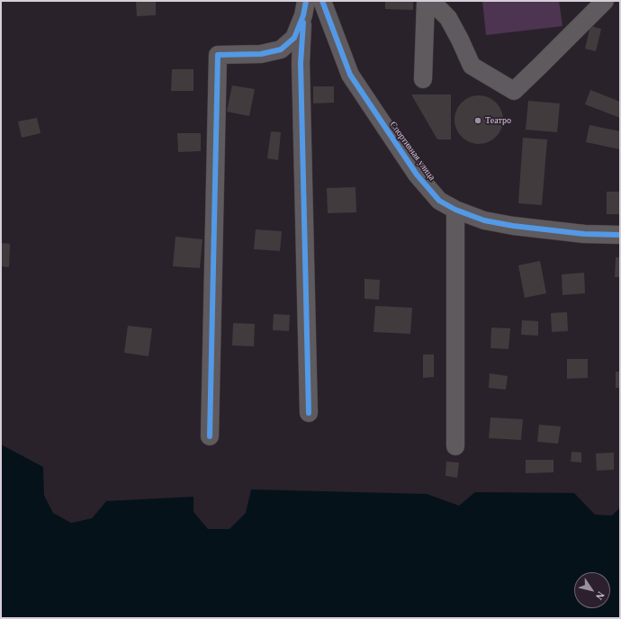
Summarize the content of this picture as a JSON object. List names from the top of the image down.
{
  "streets": {
    "street": ["Спортивная улица"]
  },
  "places": ["Театро"],
  "north": "bottom right"
}
